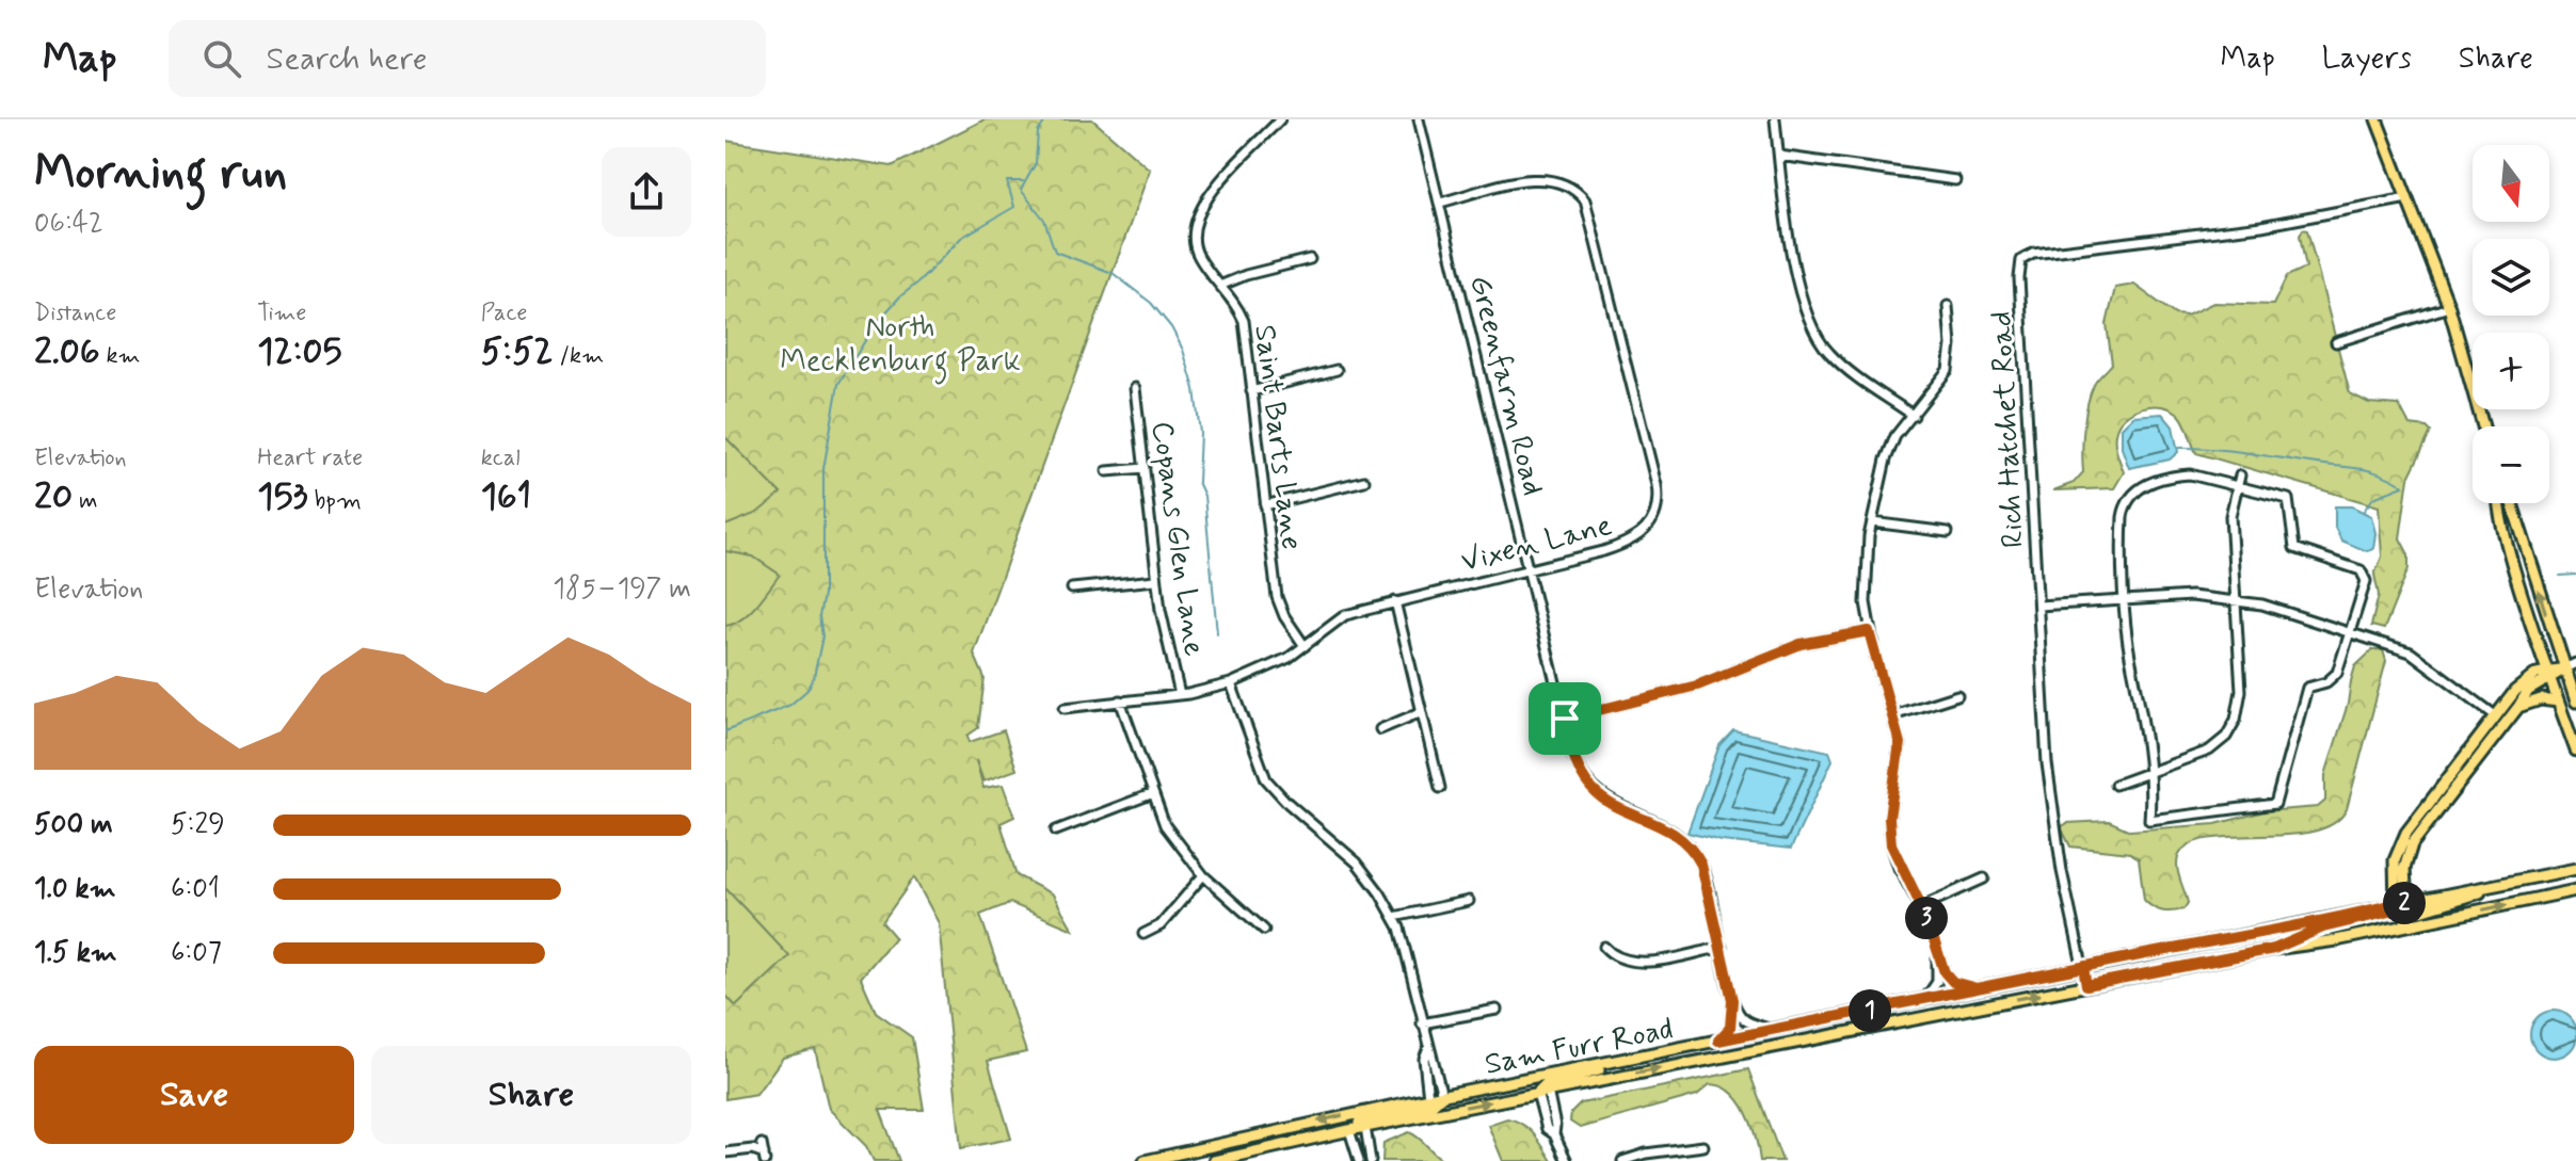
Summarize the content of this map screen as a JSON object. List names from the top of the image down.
{
  "streets": {
    "main road": ["Sam Furr Road"],
    "street": [
      "Greenfarm Road",
      "Rich Hatchet Road",
      "Saint Barts Lane",
      "Copans Glen Lane",
      "Vixen Lane"
    ]
  },
  "crossings": [
    ["Greenfarm Road", "Vixen Lane"],
    ["Greenfarm Road", "Sam Furr Road"],
    ["Rich Hatchet Road", "Sam Furr Road"],
    ["Saint Barts Lane", "Vixen Lane"],
    ["Copans Glen Lane", "Vixen Lane"]
  ],
  "parks": ["North Mecklenburg Park"],
  "north": "bottom",
  "page": {
    "header": "Map",
    "search": "Search here",
    "nav": ["Map", "Layers", "Share"],
    "heading": ["Morning run", "06:42"],
    "map_buttons": ["+", "−"],
    "stats": [
      ["Distance", "2.06 km"],
      ["Time", "12:05"],
      ["Pace", "5:52 /km"],
      ["Elevation", "20 m"],
      ["Heart rate", "153 bpm"],
      ["kcal", "161"]
    ],
    "chart": ["Elevation", "185–197 m"],
    "list": [
      {
        "name": "500 m",
        "note": "5:29"
      },
      {
        "name": "1.0 km",
        "note": "6:01"
      },
      {
        "name": "1.5 km",
        "note": "6:07"
      }
    ],
    "pins": ["2", "3", "1"],
    "buttons": ["Save", "Share"]
  }
}
